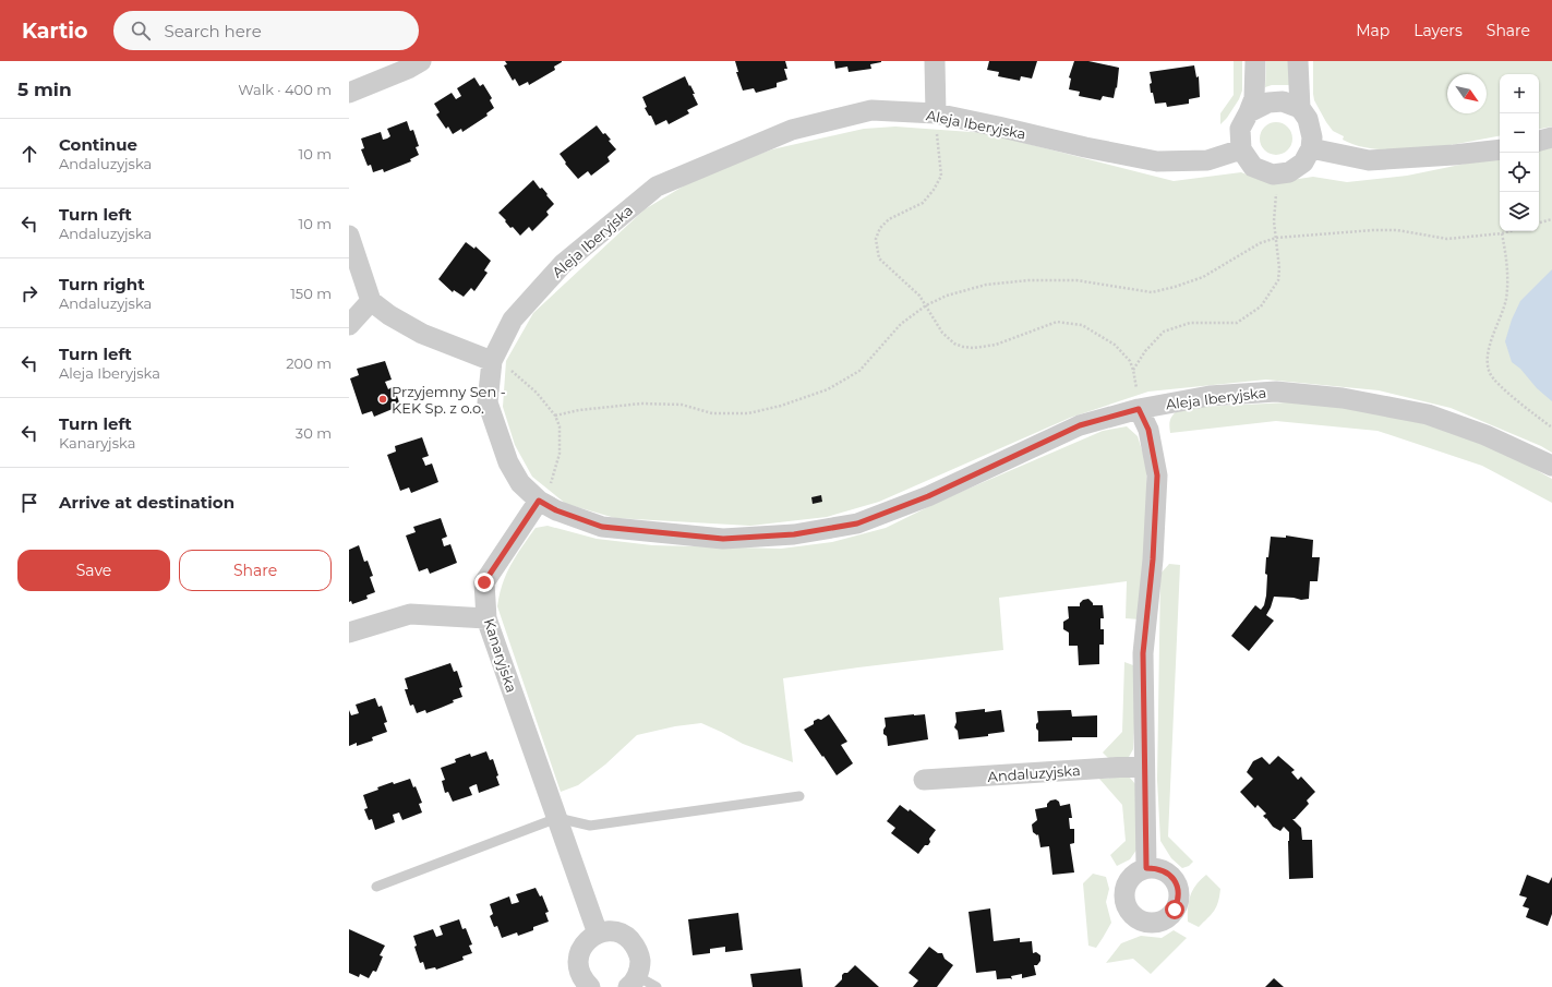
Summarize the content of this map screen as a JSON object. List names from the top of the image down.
{
  "streets": {
    "street": ["Aleja Iberyjska", "Kanaryjska", "Andaluzyjska"]
  },
  "crossings": [
    ["Aleja Iberyjska", "Kanaryjska"]
  ],
  "places": ["Przyjemny Sen - KEK Sp. z o.o."],
  "north": "bottom right",
  "page": {
    "header": "Kartio",
    "search": "Search here",
    "nav": ["Map", "Layers", "Share"],
    "heading": ["5 min", "Walk · 400 m"],
    "map_buttons": ["+", "−"],
    "list": [
      ["Continue", "Andaluzyjska", "10 m"],
      ["Turn left", "Andaluzyjska", "10 m"],
      ["Turn right", "Andaluzyjska", "150 m"],
      ["Turn left", "Aleja Iberyjska", "200 m"],
      ["Turn left", "Kanaryjska", "30 m"],
      "Arrive at destination"
    ],
    "buttons": ["Save", "Share"]
  }
}
